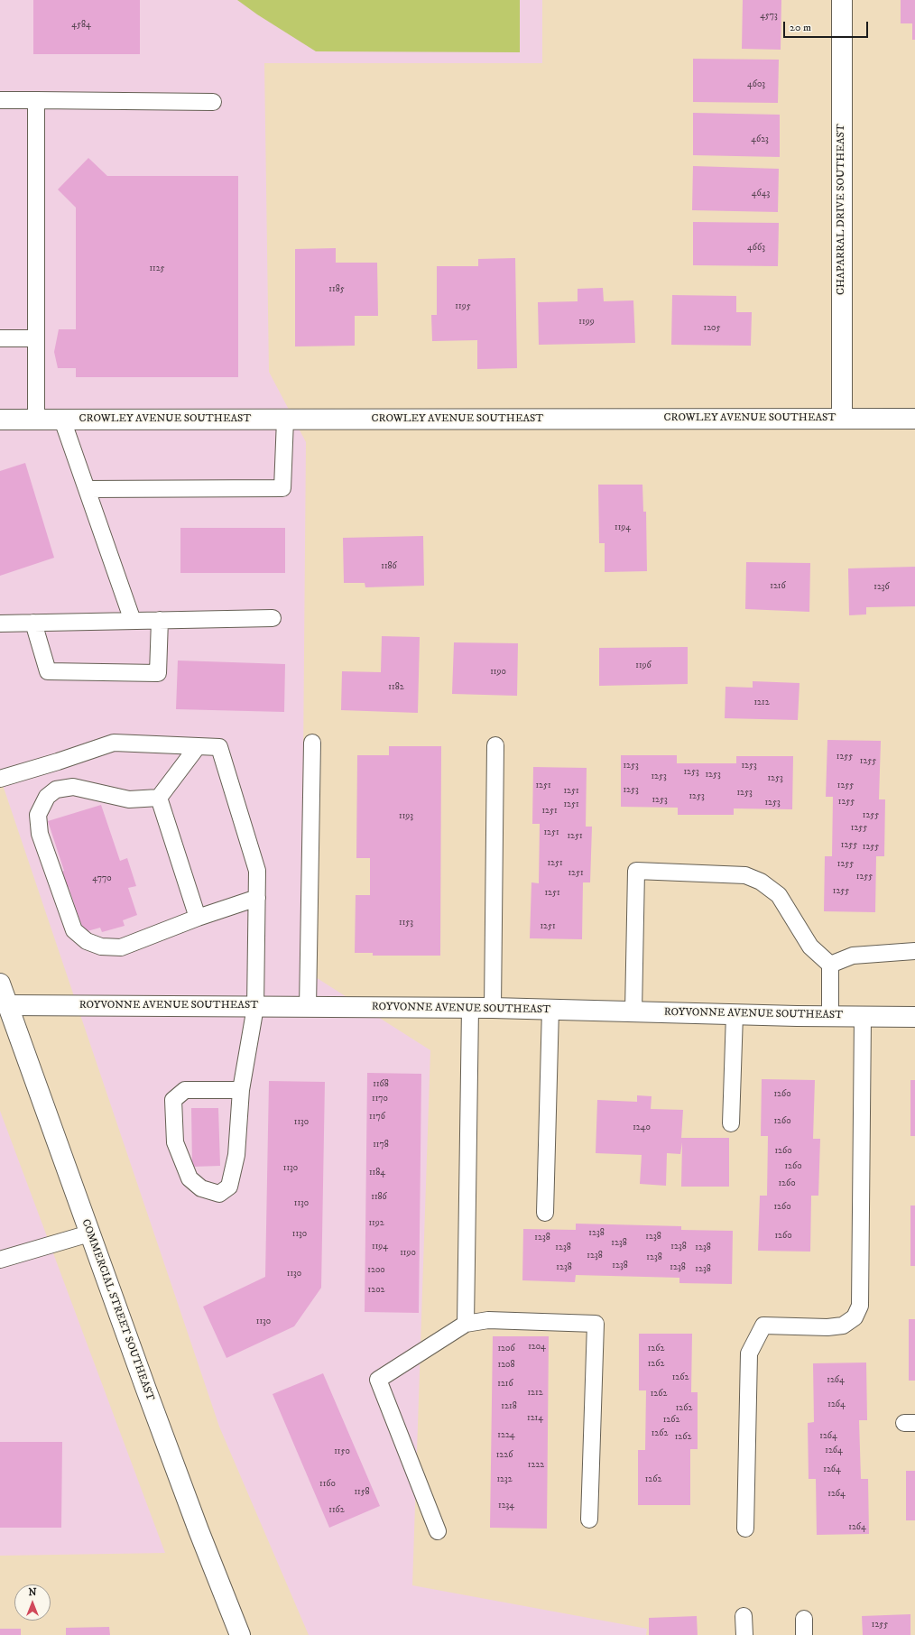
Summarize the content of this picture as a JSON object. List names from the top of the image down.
{
  "streets": {
    "street": [
      "CHAPARRAL DRIVE SOUTHEAST",
      "CROWLEY AVENUE SOUTHEAST",
      "ROYVONNE AVENUE SOUTHEAST",
      "COMMERCIAL STREET SOUTHEAST"
    ]
  },
  "crossings": [
    ["CHAPARRAL DRIVE SOUTHEAST", "CROWLEY AVENUE SOUTHEAST"],
    ["ROYVONNE AVENUE SOUTHEAST", "COMMERCIAL STREET SOUTHEAST"]
  ],
  "house_numbers": [
    "4573",
    "4584",
    "4603",
    "4623",
    "4643",
    "4663",
    "1125",
    "1185",
    "1195",
    "1199",
    "1205",
    "1194",
    "1186",
    "1216",
    "1236",
    "1196",
    "1190",
    "1182",
    "1212",
    "1255",
    "1255",
    "1253",
    "1253",
    "1253",
    "1253",
    "1253",
    "1253",
    "1251",
    "1255",
    "1253",
    "1251",
    "1253",
    "1253",
    "1253",
    "1255",
    "1253",
    "1251",
    "1251",
    "1255",
    "1193",
    "1255",
    "1251",
    "1251",
    "1255",
    "1255",
    "1251",
    "1255",
    "1251",
    "1255",
    "4770",
    "1255",
    "1251",
    "1153",
    "1251",
    "1168",
    "1260",
    "1170",
    "1176",
    "1260",
    "1130",
    "1240",
    "1178",
    "1260",
    "1260",
    "1130",
    "1184",
    "1260",
    "1186",
    "1130",
    "1260",
    "1192",
    "1238",
    "1130",
    "1260",
    "1238",
    "1238",
    "1238",
    "1194",
    "1238",
    "1238",
    "1238",
    "1190",
    "1238",
    "1238",
    "1238",
    "1238",
    "1238",
    "1238",
    "1200",
    "1130",
    "1202",
    "1130",
    "1204",
    "1206",
    "1262",
    "1262",
    "1208",
    "1262",
    "1264",
    "1216",
    "1212",
    "1262",
    "1264",
    "1218",
    "1262",
    "1214",
    "1262",
    "1262",
    "1224",
    "1264",
    "1262",
    "1264",
    "1150",
    "1226",
    "1222",
    "1264",
    "1232",
    "1262",
    "1160",
    "1158",
    "1264",
    "1234",
    "1162",
    "1264",
    "1255"
  ],
  "scale_bar": "20 m",
  "north": "top"
}
